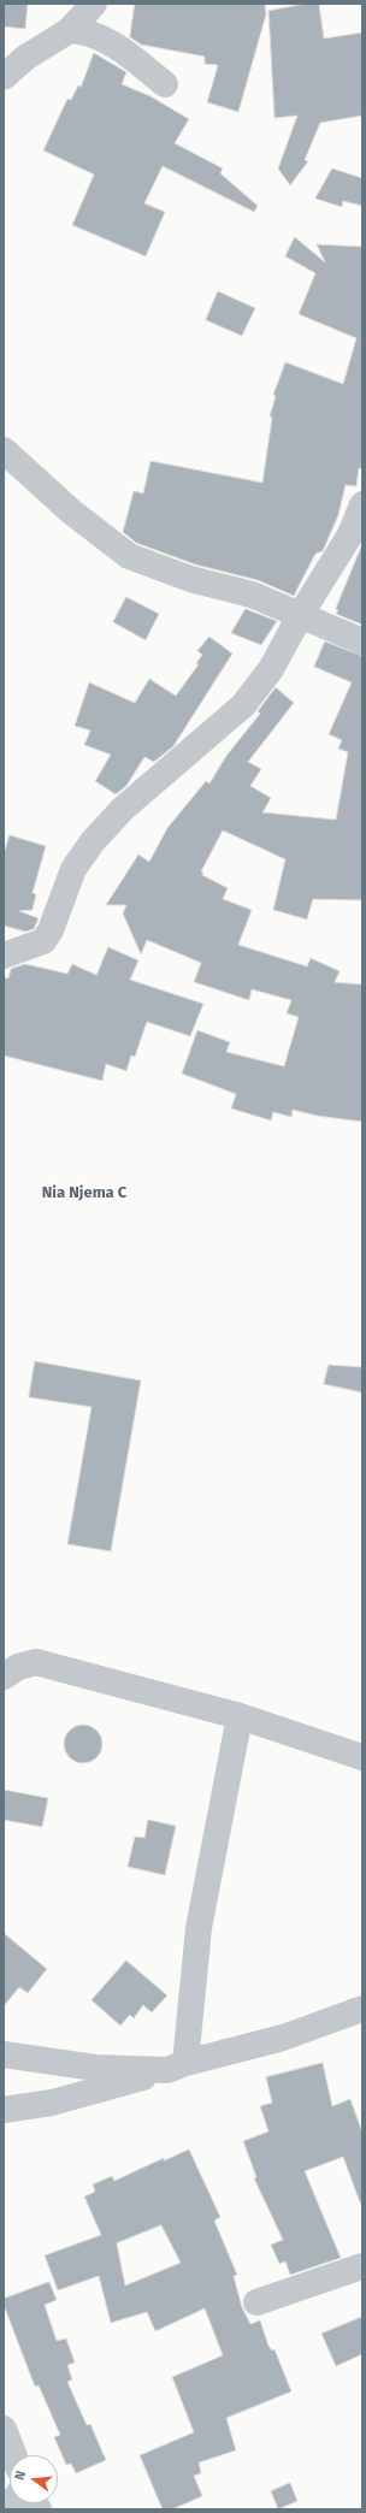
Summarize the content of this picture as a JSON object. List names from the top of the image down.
{
  "districts": ["Nia Njema C"],
  "north": "left"
}
